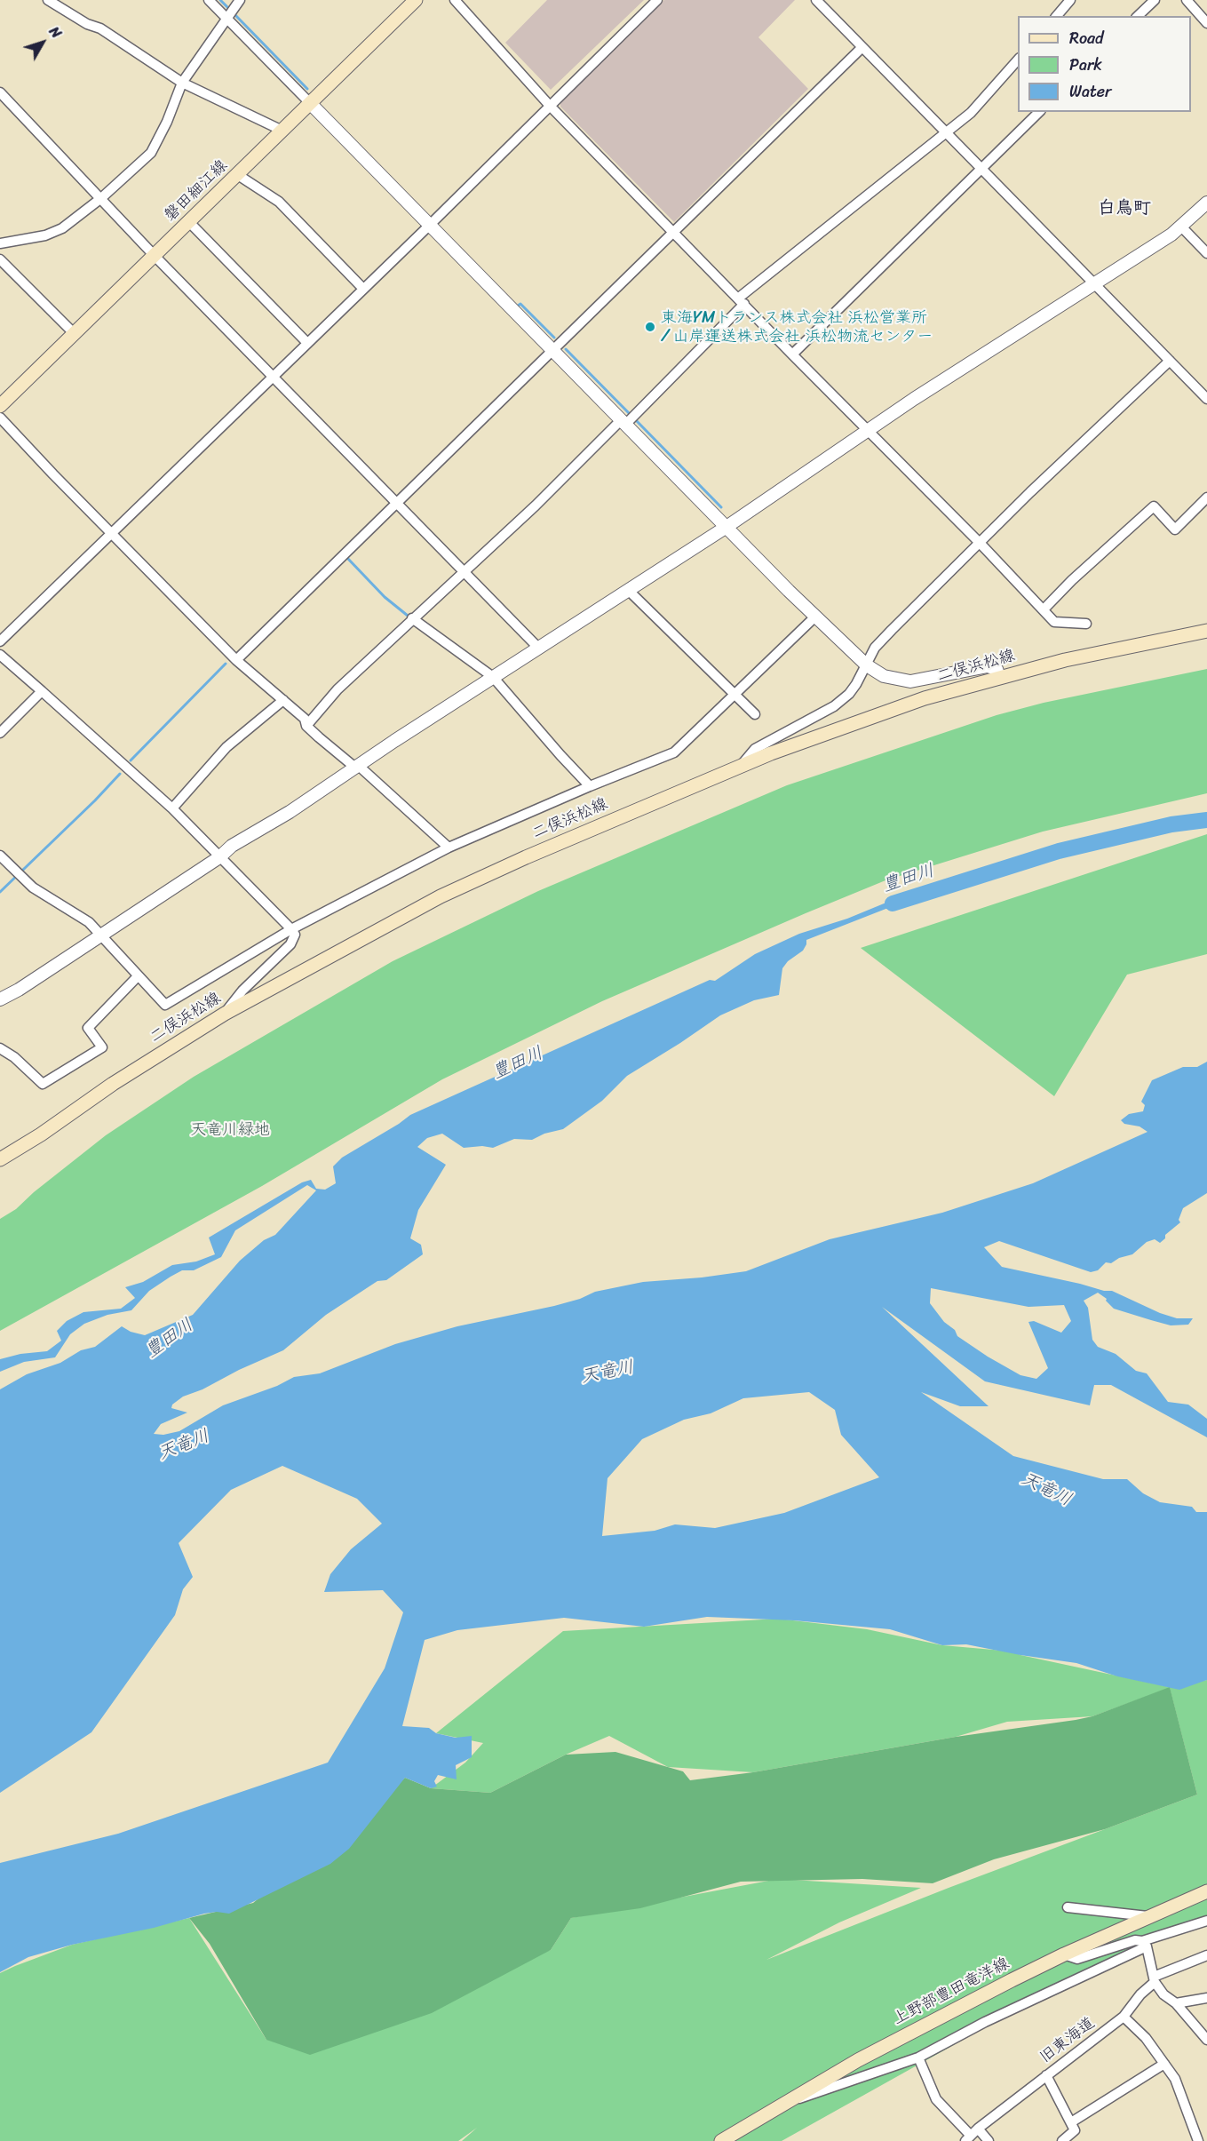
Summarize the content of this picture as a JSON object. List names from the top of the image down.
{
  "streets": {
    "main road": ["磐田細江線", "二俣浜松線", "上野部豊田竜洋線"],
    "street": ["旧東海道"]
  },
  "districts": ["白鳥町"],
  "water": ["豊田川", "天竜川"],
  "parks": ["天竜川緑地"],
  "places": ["東海YMトランス株式会社 浜松営業所 / 山岸運送株式会社 浜松物流センター"],
  "legend": ["Road", "Park", "Water"],
  "north": "top right"
}
